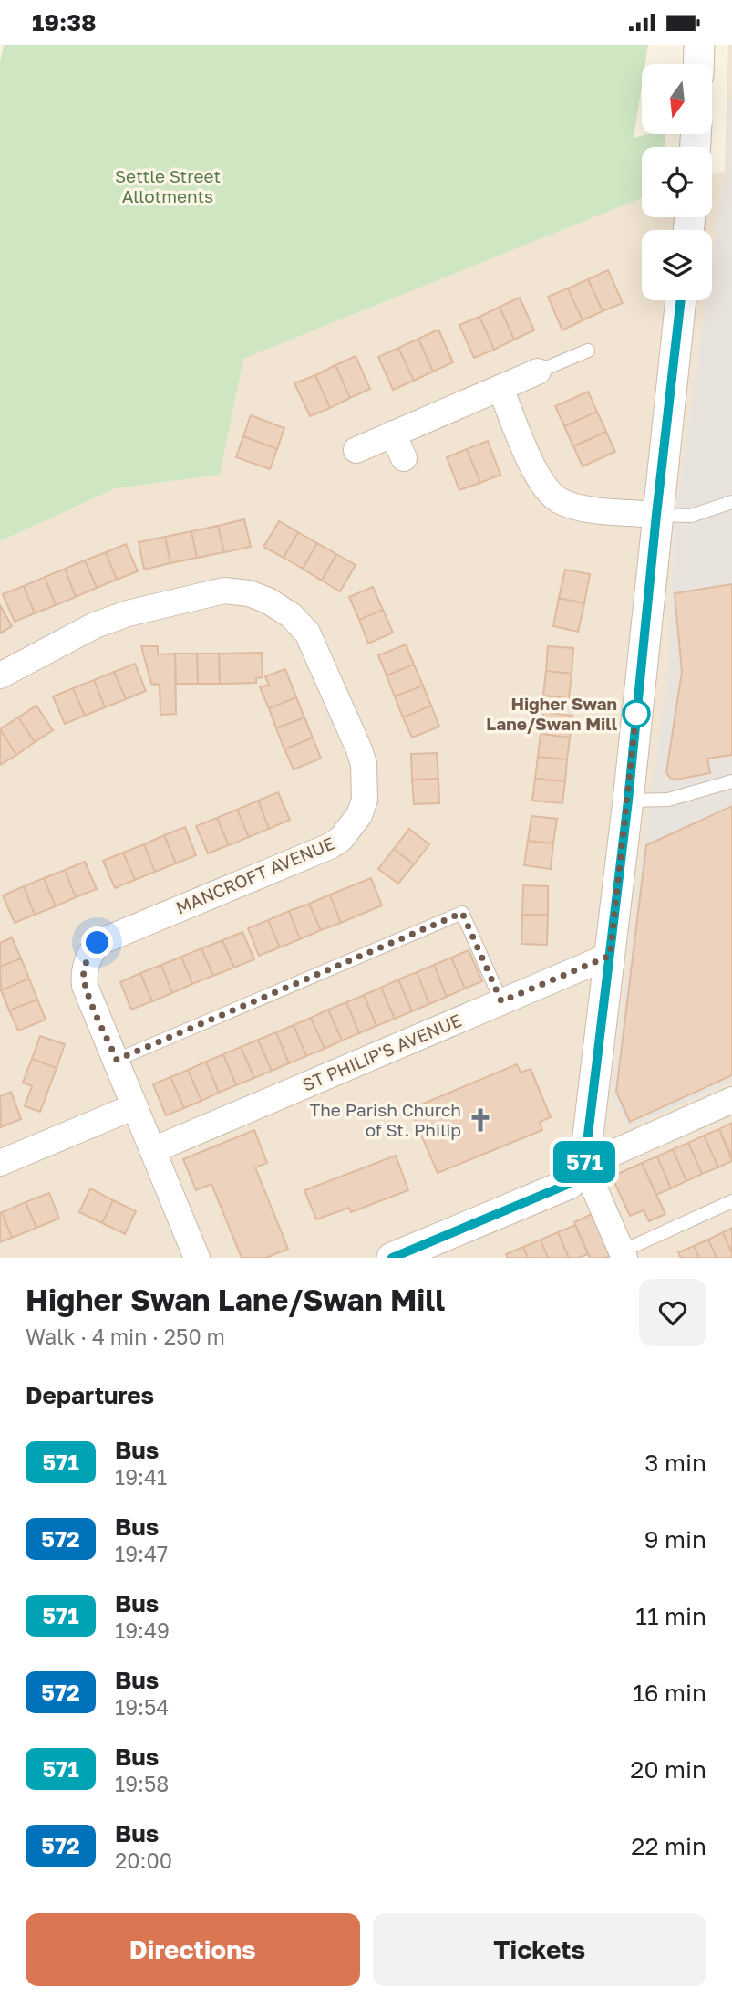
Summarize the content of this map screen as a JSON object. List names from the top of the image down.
{
  "streets": {
    "street": ["MANCROFT AVENUE", "ST PHILIP'S AVENUE"]
  },
  "crossings": [
    ["MANCROFT AVENUE", "ST PHILIP'S AVENUE"]
  ],
  "parks": ["Settle Street Allotments"],
  "places": {
    "other": ["Higher Swan Lane/Swan Mill"],
    "church": ["The Parish Church of St. Philip"]
  },
  "lines": ["bus line 571"],
  "north": "bottom",
  "page": {
    "status": "19:38",
    "on_map": "571",
    "heading": [
      ["Higher Swan Lane/Swan Mill", "Walk · 4 min · 250 m"],
      "Departures"
    ],
    "list": [
      {
        "mark": "571",
        "name": "Bus",
        "note": "19:41",
        "value": "3 min"
      },
      {
        "mark": "572",
        "name": "Bus",
        "note": "19:47",
        "value": "9 min"
      },
      {
        "mark": "571",
        "name": "Bus",
        "note": "19:49",
        "value": "11 min"
      },
      {
        "mark": "572",
        "name": "Bus",
        "note": "19:54",
        "value": "16 min"
      },
      {
        "mark": "571",
        "name": "Bus",
        "note": "19:58",
        "value": "20 min"
      },
      {
        "mark": "572",
        "name": "Bus",
        "note": "20:00",
        "value": "22 min"
      }
    ],
    "buttons": ["Directions", "Tickets"]
  }
}
